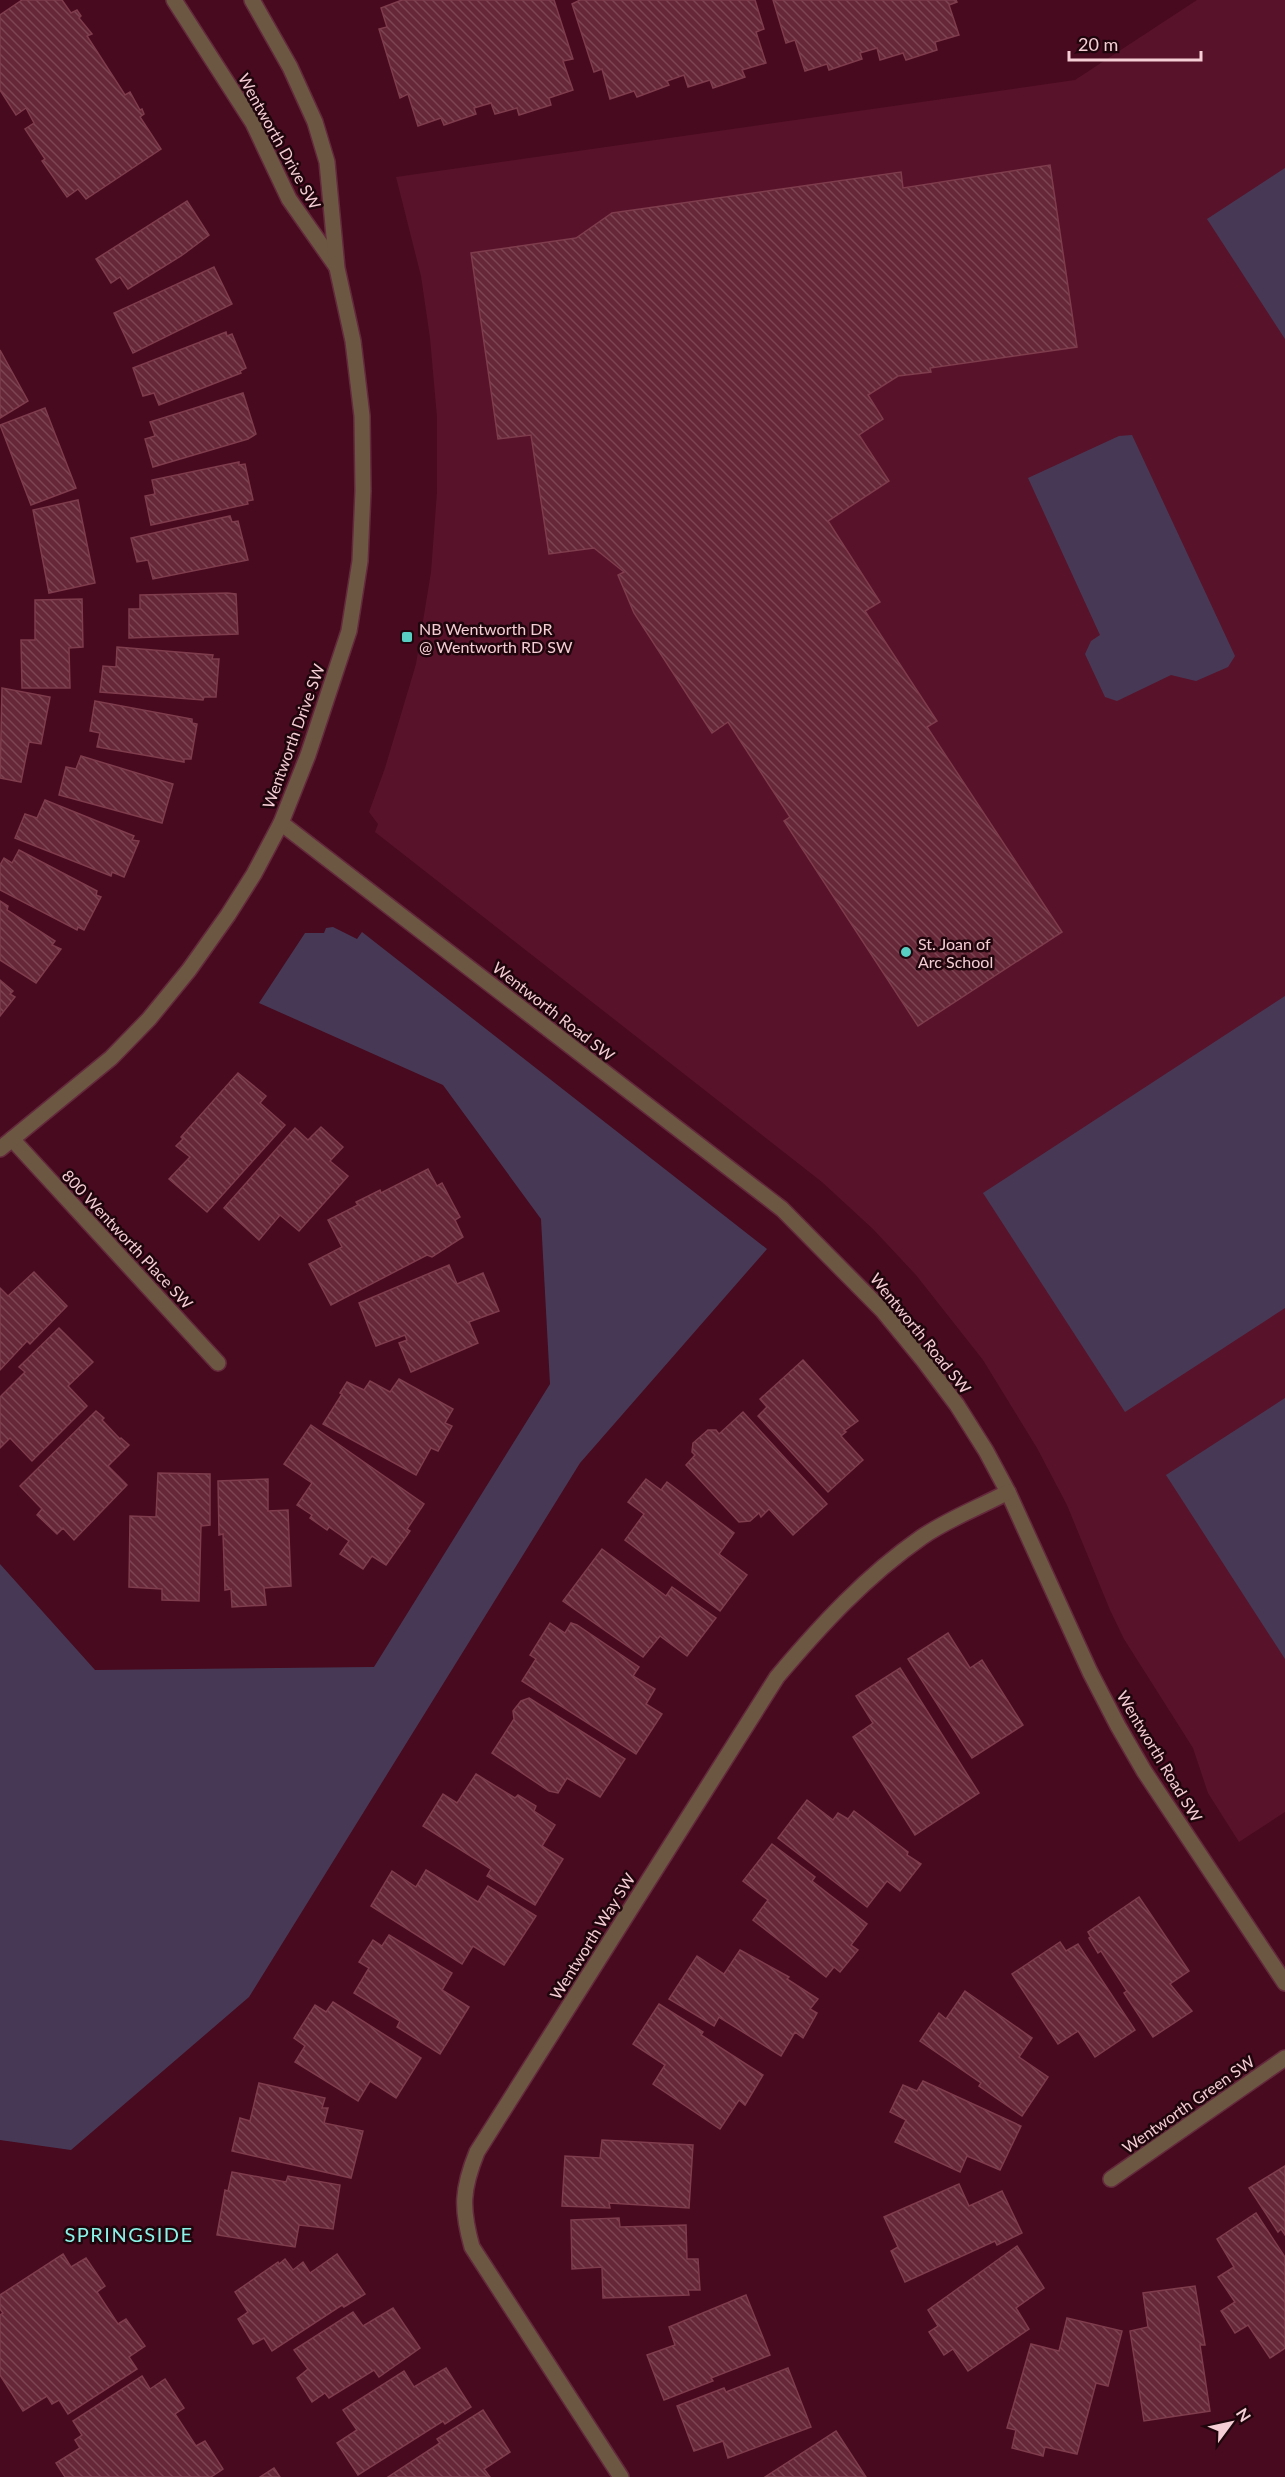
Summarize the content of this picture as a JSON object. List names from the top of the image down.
{
  "streets": {
    "street": [
      "Wentworth Drive SW",
      "Wentworth Road SW",
      "800 Wentworth Place SW",
      "Wentworth Way SW",
      "Wentworth Green SW"
    ]
  },
  "crossings": [
    ["Wentworth Drive SW", "Wentworth Road SW"],
    ["Wentworth Drive SW", "800 Wentworth Place SW"],
    ["Wentworth Road SW", "Wentworth Way SW"]
  ],
  "districts": ["SPRINGSIDE"],
  "places": {
    "transit": ["NB Wentworth DR @ Wentworth RD SW"],
    "other": ["St. Joan of Arc School"]
  },
  "scale_bar": "20 m",
  "north": "top right"
}
